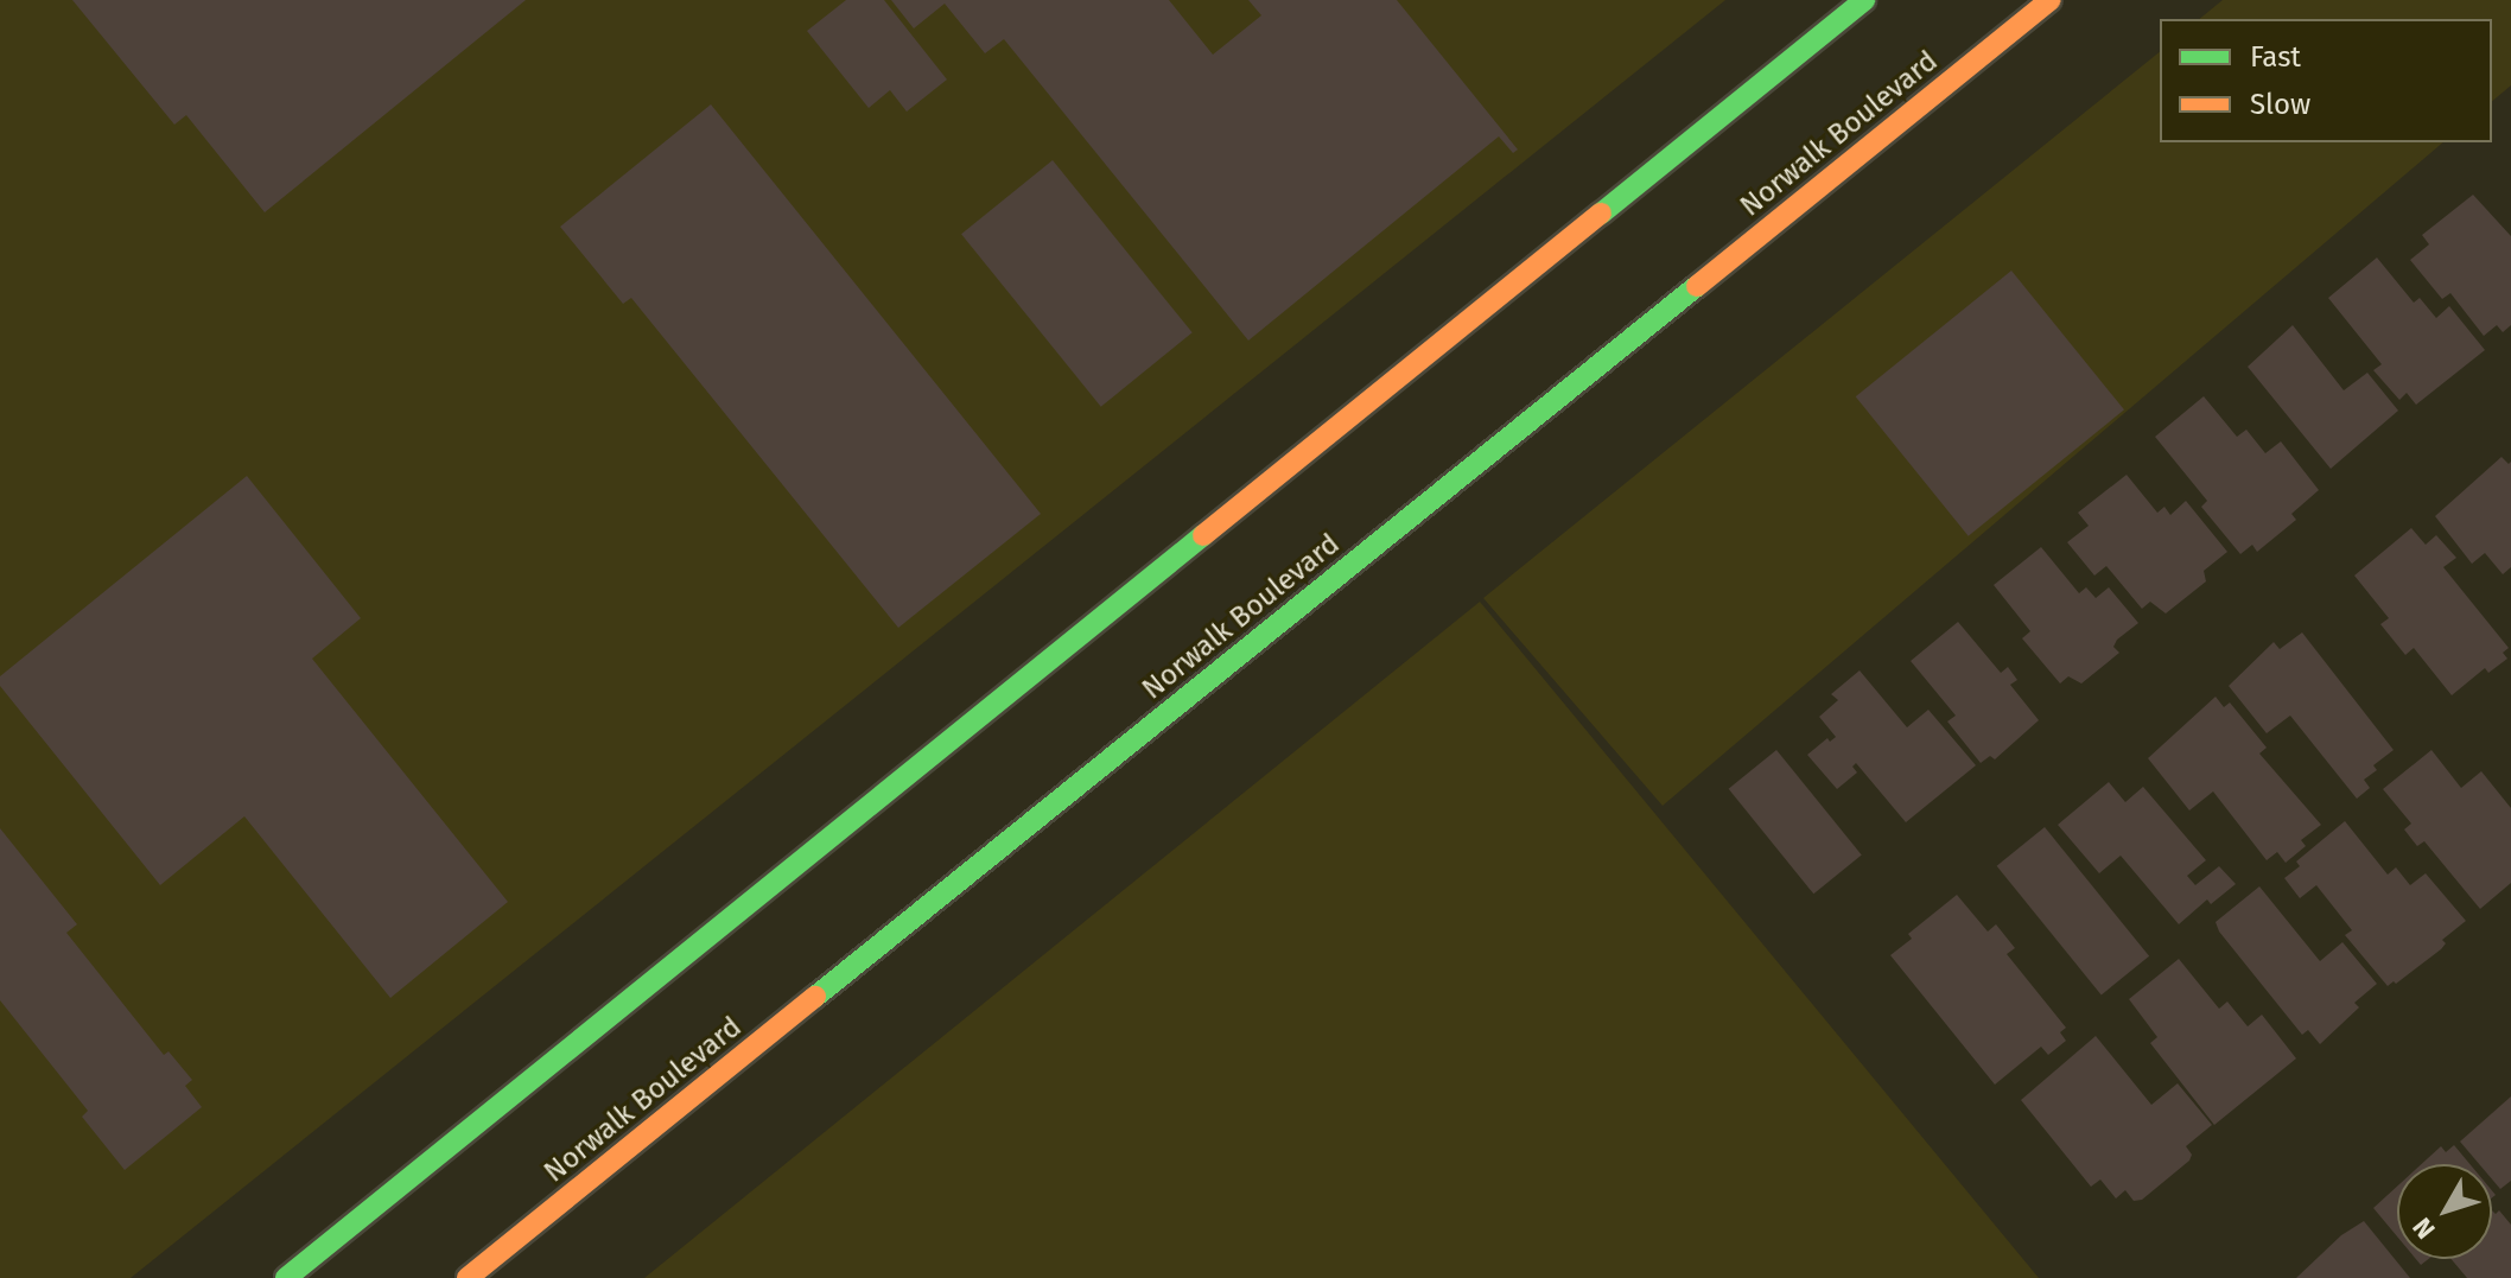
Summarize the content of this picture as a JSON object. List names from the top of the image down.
{
  "streets": {
    "main road": ["Norwalk Boulevard"]
  },
  "legend": ["Fast", "Slow"],
  "north": "bottom left"
}
